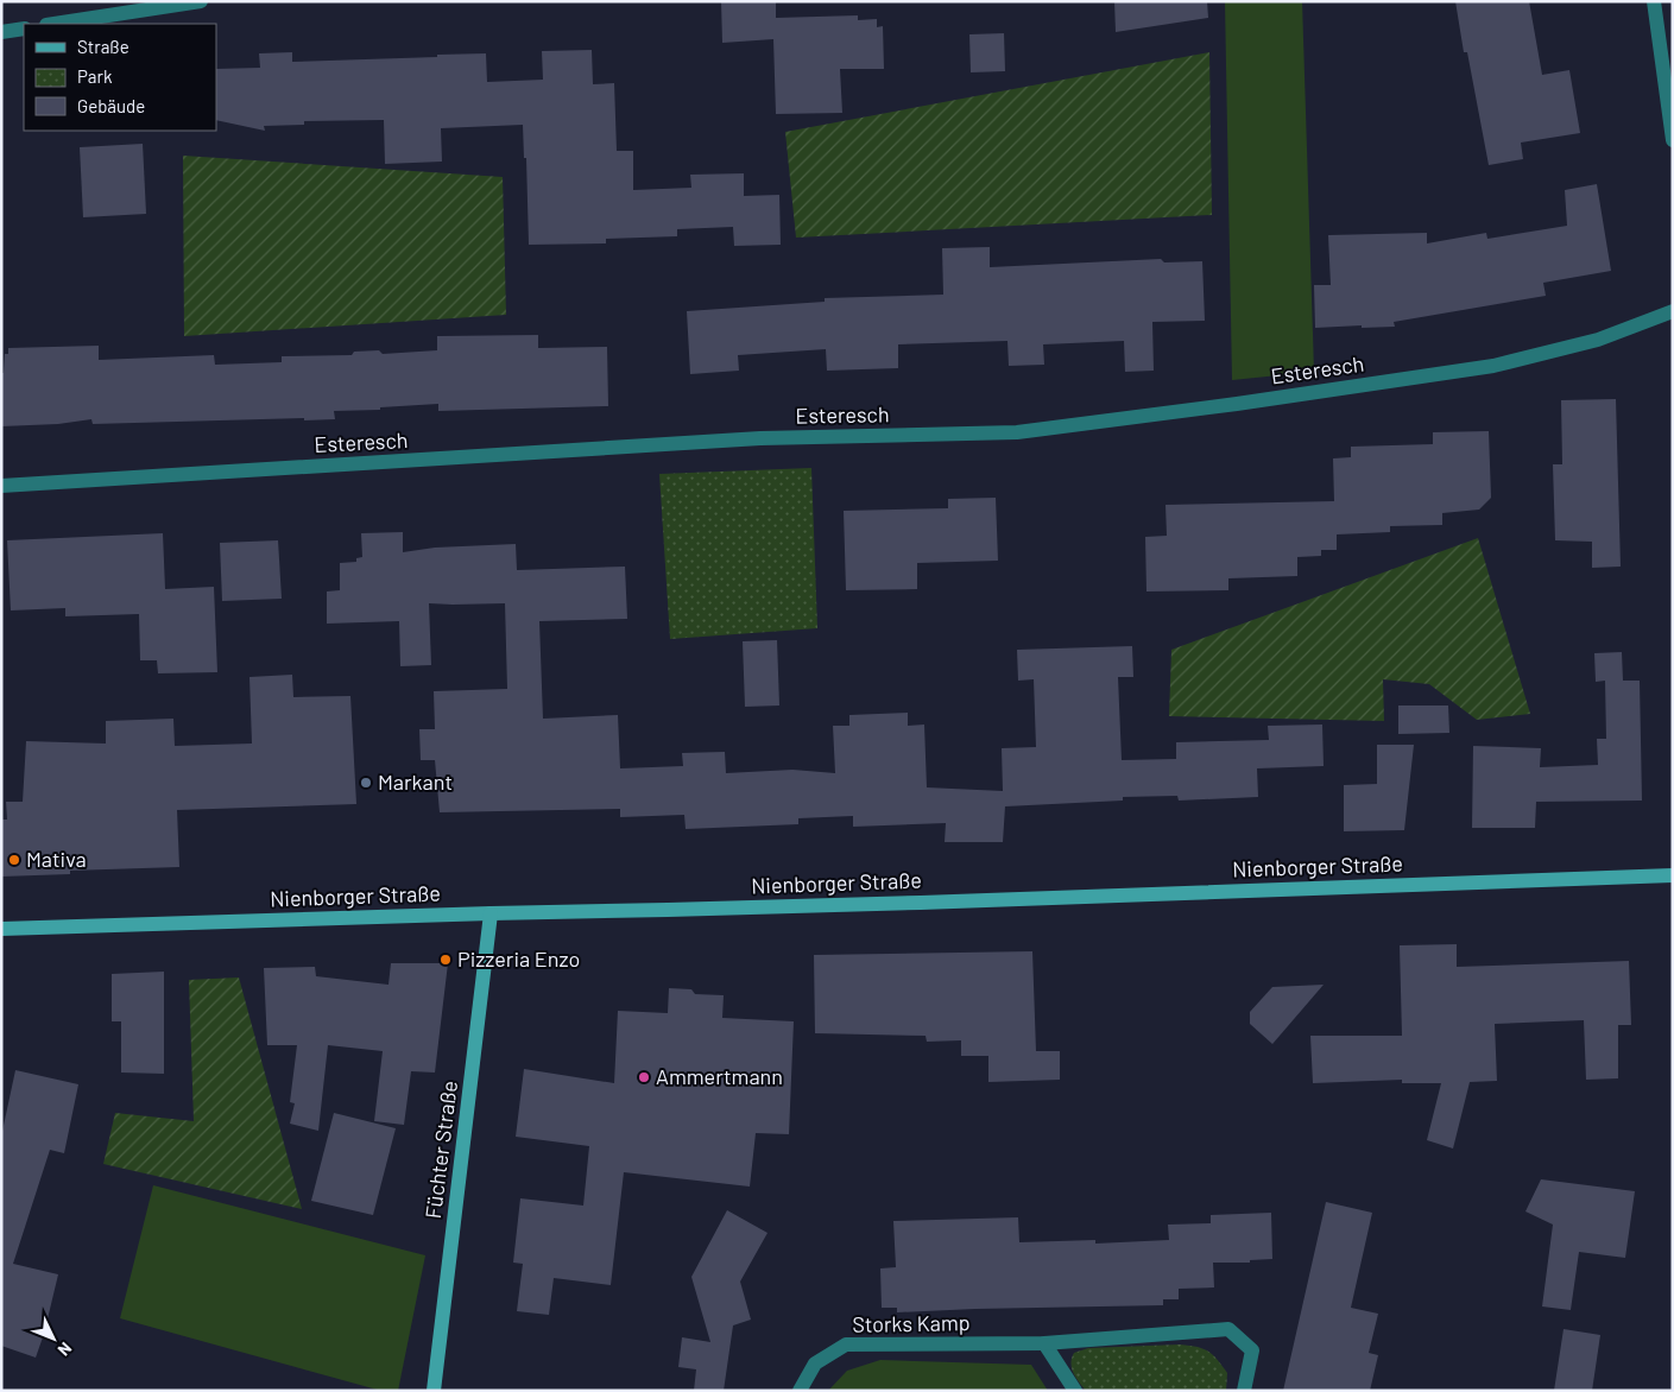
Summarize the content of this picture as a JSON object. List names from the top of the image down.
{
  "streets": {
    "main road": ["Nienborger Straße", "Füchter Straße"],
    "street": ["Esteresch", "Storks Kamp"]
  },
  "crossings": [
    ["Nienborger Straße", "Füchter Straße"]
  ],
  "places": [
    "Markant",
    "Mativa",
    "Pizzeria Enzo",
    "Ammertmann"
  ],
  "legend": ["Straße", "Park", "Gebäude"],
  "north": "bottom right"
}
